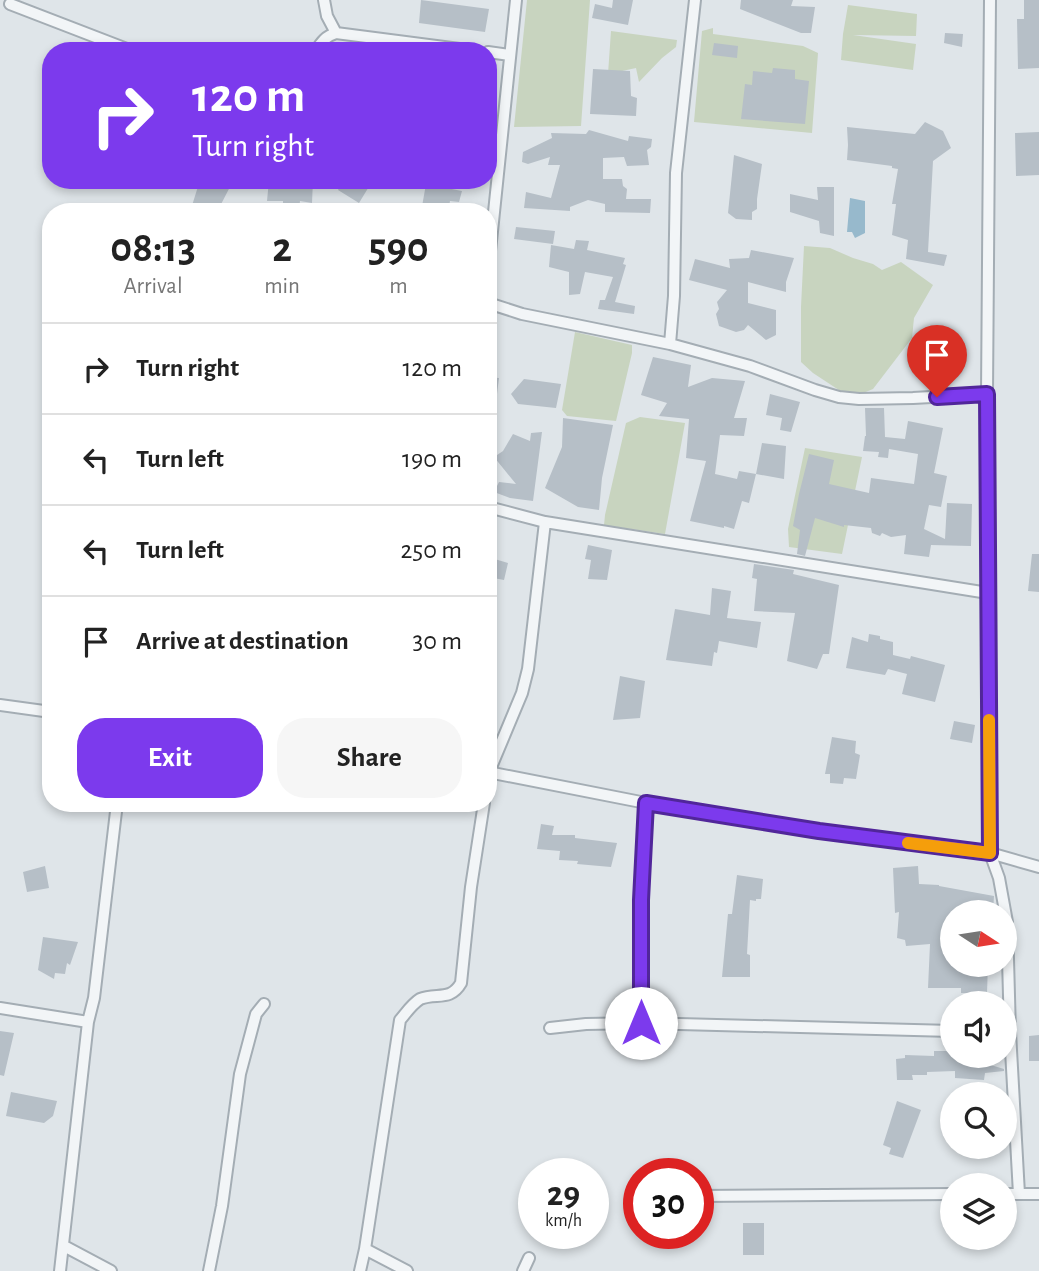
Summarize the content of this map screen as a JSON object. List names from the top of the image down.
{
  "north": "right",
  "page": {
    "turn": ["120 m", "Turn right"],
    "eta": [
      "08:13",
      "Arrival",
      "2",
      "min",
      "590",
      "m"
    ],
    "list": [
      {
        "name": "Turn right",
        "value": "120 m"
      },
      {
        "name": "Turn left",
        "value": "190 m"
      },
      {
        "name": "Turn left",
        "value": "250 m"
      },
      {
        "name": "Arrive at destination",
        "value": "30 m"
      }
    ],
    "buttons": ["Exit", "Share"],
    "speed": "29 km/h",
    "limit": "30"
  }
}
